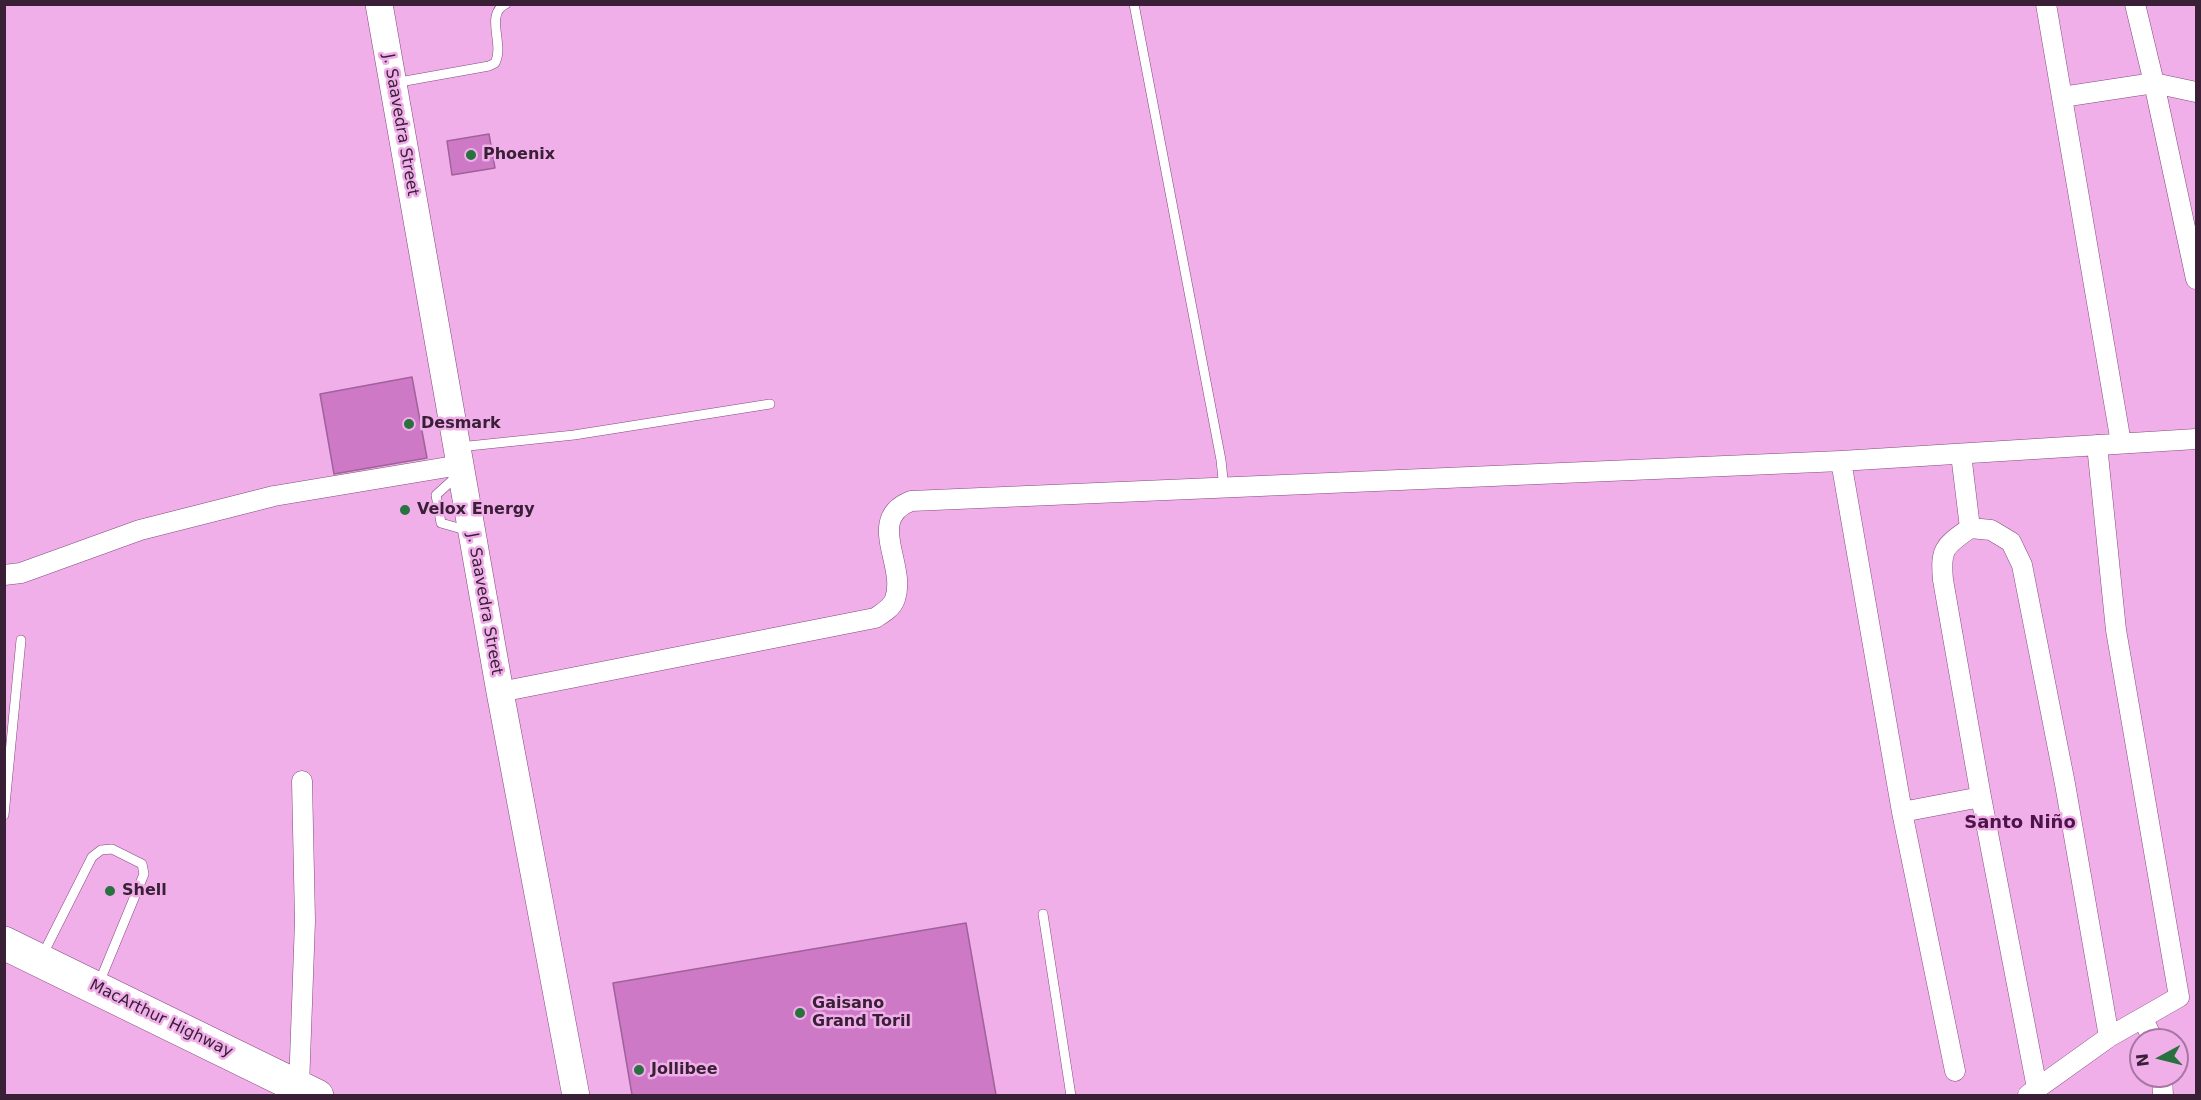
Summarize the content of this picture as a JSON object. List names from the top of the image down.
{
  "streets": {
    "highway": ["MacArthur Highway"],
    "main road": ["J. Saavedra Street"]
  },
  "districts": ["Santo Niño"],
  "places": [
    "Phoenix",
    "Desmark",
    "Velox Energy",
    "Shell",
    "Gaisano Grand Toril",
    "Jollibee"
  ],
  "north": "left"
}
